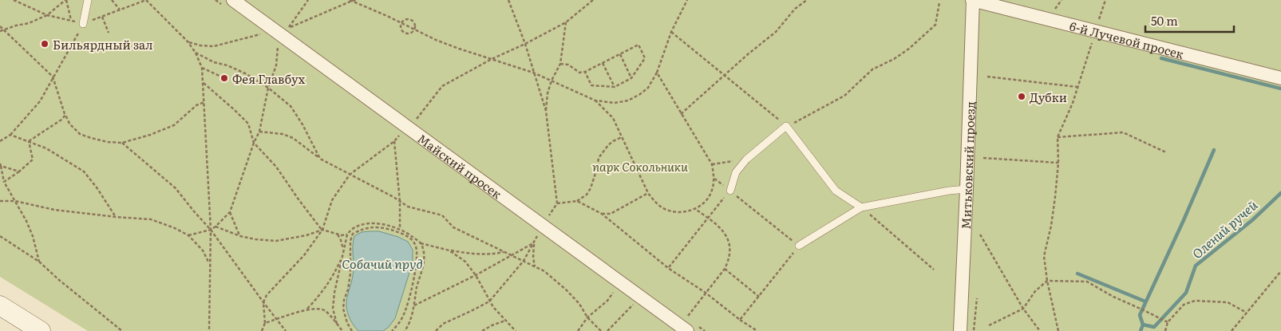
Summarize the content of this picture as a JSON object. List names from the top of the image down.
{
  "streets": {
    "street": ["6-й Лучевой просек", "Майский просек", "Митьковский проезд"]
  },
  "crossings": [
    ["6-й Лучевой просек", "Митьковский проезд"]
  ],
  "water": ["Олений ручей", "Собачий пруд"],
  "parks": ["парк Сокольники"],
  "places": ["Бильярдный зал", "Фея Главбух", "Дубки"],
  "scale_bar": "50 m"
}
